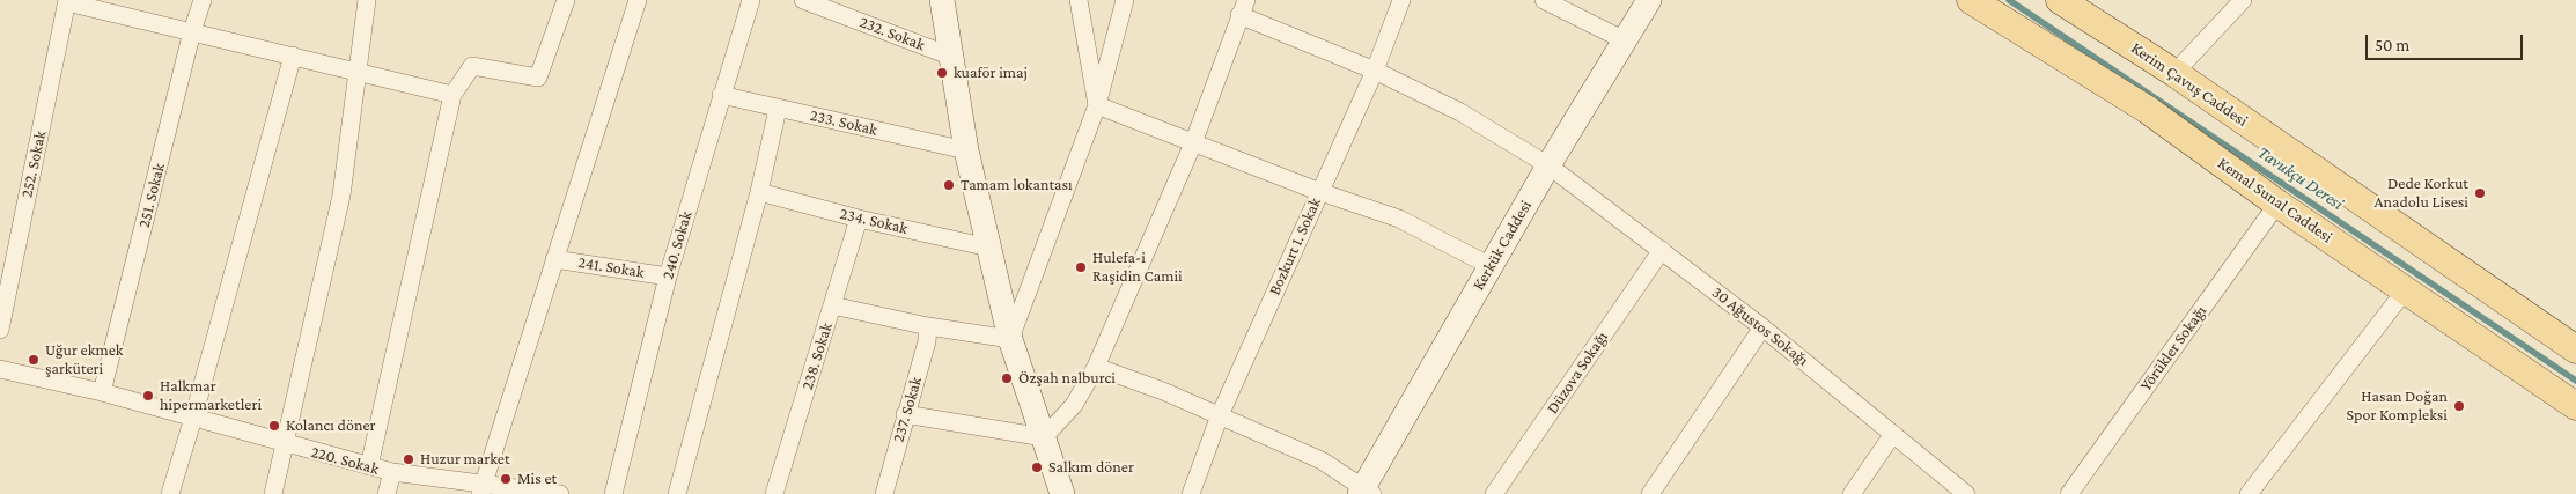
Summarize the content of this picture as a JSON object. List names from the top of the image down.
{
  "streets": {
    "main road": ["Kerim Çavuş Caddesi", "Kemal Sunal Caddesi"],
    "street": [
      "232. Sokak",
      "233. Sokak",
      "252. Sokak",
      "251. Sokak",
      "234. Sokak",
      "240. Sokak",
      "Kerkük Caddesi",
      "Bozkurt 1. Sokak",
      "241. Sokak",
      "30 Ağustos Sokağı",
      "Yörükler Sokağı",
      "238. Sokak",
      "Düzova Sokağı",
      "237. Sokak",
      "220. Sokak"
    ]
  },
  "crossings": [
    ["233. Sokak", "240. Sokak"],
    ["251. Sokak", "220. Sokak"],
    ["Kemal Sunal Caddesi", "Yörükler Sokağı"],
    ["234. Sokak", "238. Sokak"],
    ["240. Sokak", "241. Sokak"],
    ["Kerkük Caddesi", "30 Ağustos Sokağı"],
    ["Bozkurt 1. Sokak", "30 Ağustos Sokağı"],
    ["30 Ağustos Sokağı", "Düzova Sokağı"]
  ],
  "water": ["Tavukçu Deresi"],
  "places": [
    "kuaför imaj",
    "Tamam lokantası",
    "Dede Korkut Anadolu Lisesi",
    "Hulefa-i Raşidin Camii",
    "Uğur ekmek şarküteri",
    "Özşah nalburci",
    "Halkmar hipermarketleri",
    "Hasan Doğan Spor Kompleksi",
    "Kolancı döner",
    "Huzur market",
    "Salkım döner",
    "Mis et"
  ],
  "scale_bar": "50 m"
}
